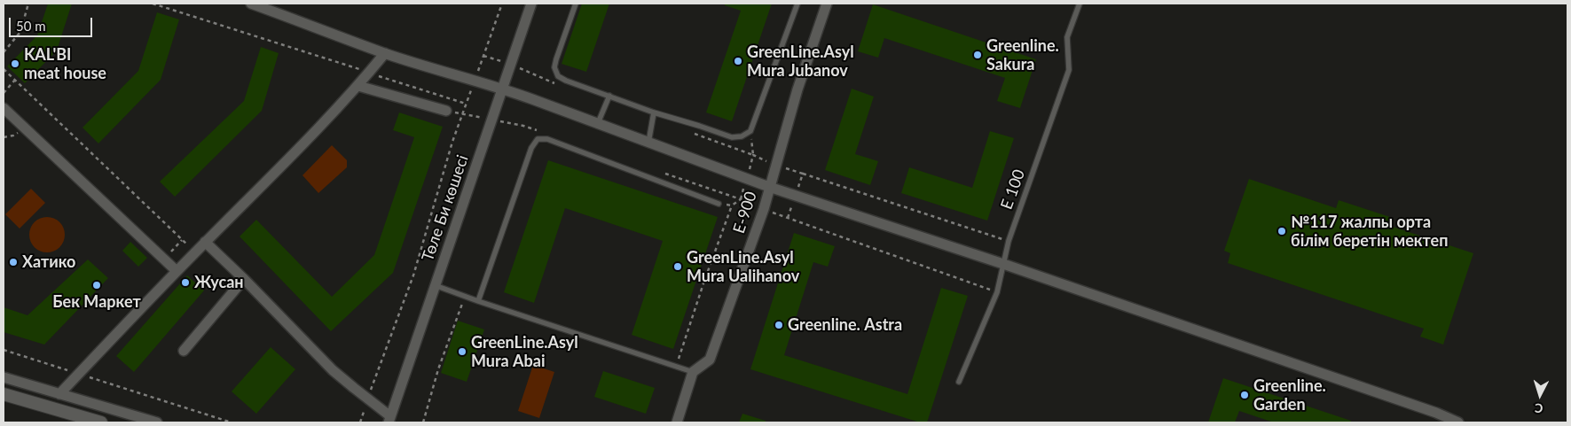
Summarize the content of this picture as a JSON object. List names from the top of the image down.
{
  "streets": {
    "street": ["Төле Би көшесі", "E-900"],
    "lane": ["E 100"]
  },
  "places": [
    "Greenline. Sakura",
    "GreenLine.Asyl Mura Jubanov",
    "KAL'BI meat house",
    "№117 жалпы орта білім беретін мектеп",
    "Хатико",
    "GreenLine.Asyl Mura Ualihanov",
    "Жусан",
    "Бек Маркет",
    "Greenline. Astra",
    "GreenLine.Asyl Mura Abai",
    "Greenline. Garden"
  ],
  "scale_bar": "50 m",
  "north": "bottom"
}
